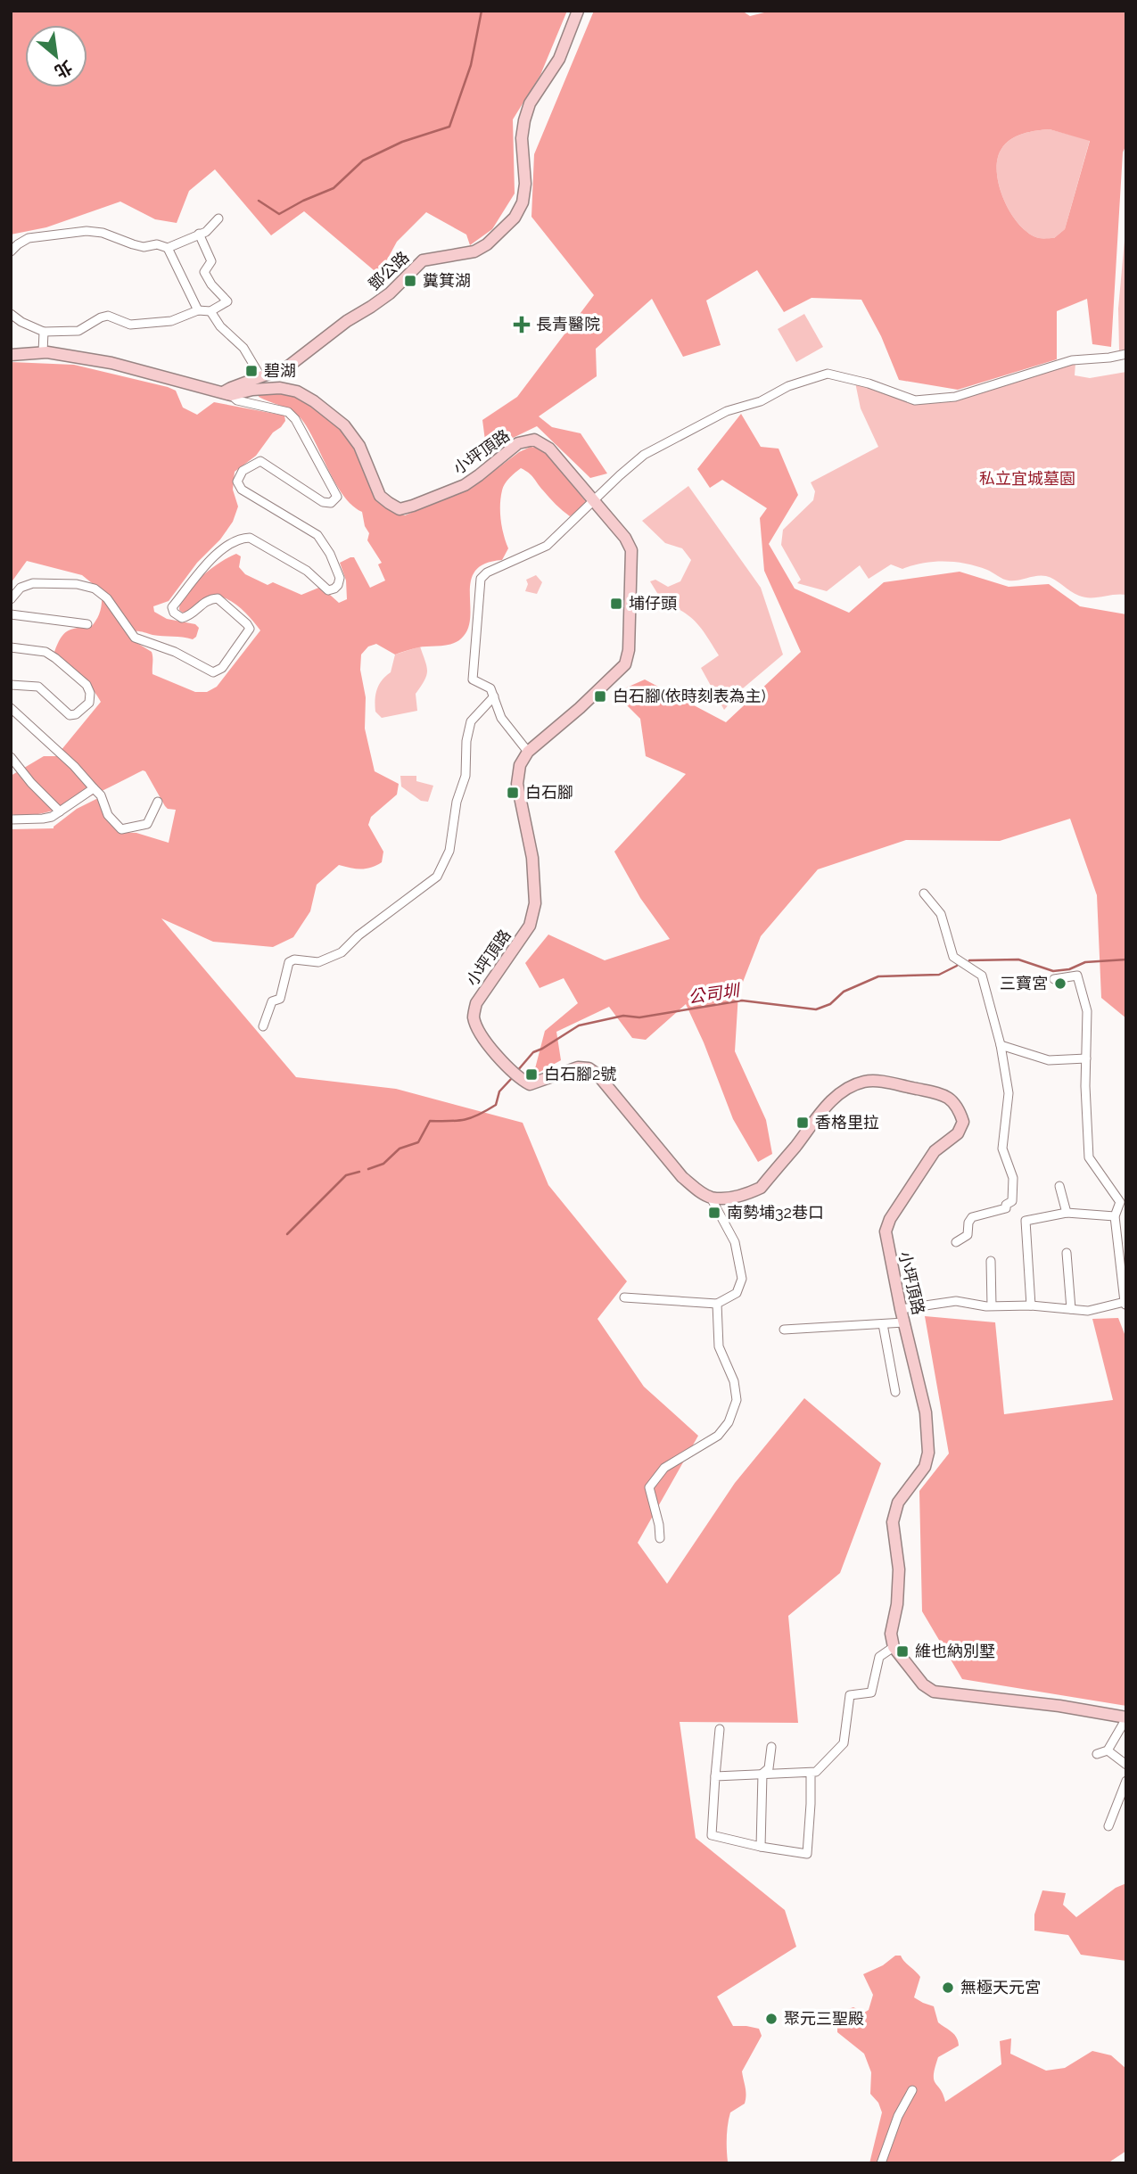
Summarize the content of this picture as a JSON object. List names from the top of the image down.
{
  "streets": {
    "street": ["鄧公路", "小坪頂路"]
  },
  "crossings": [
    ["鄧公路", "小坪頂路"]
  ],
  "water": ["公司圳"],
  "parks": ["私立宜城墓園"],
  "places": {
    "transit": [
      "糞箕湖",
      "碧湖",
      "埔仔頭",
      "白石腳(依時刻表為主)",
      "白石腳",
      "白石腳2號",
      "香格里拉",
      "南勢埔32巷口",
      "維也納別墅"
    ],
    "health": ["長青醫院"],
    "other": ["三寶宮", "無極天元宮", "聚元三聖殿"]
  },
  "north": "bottom right"
}
